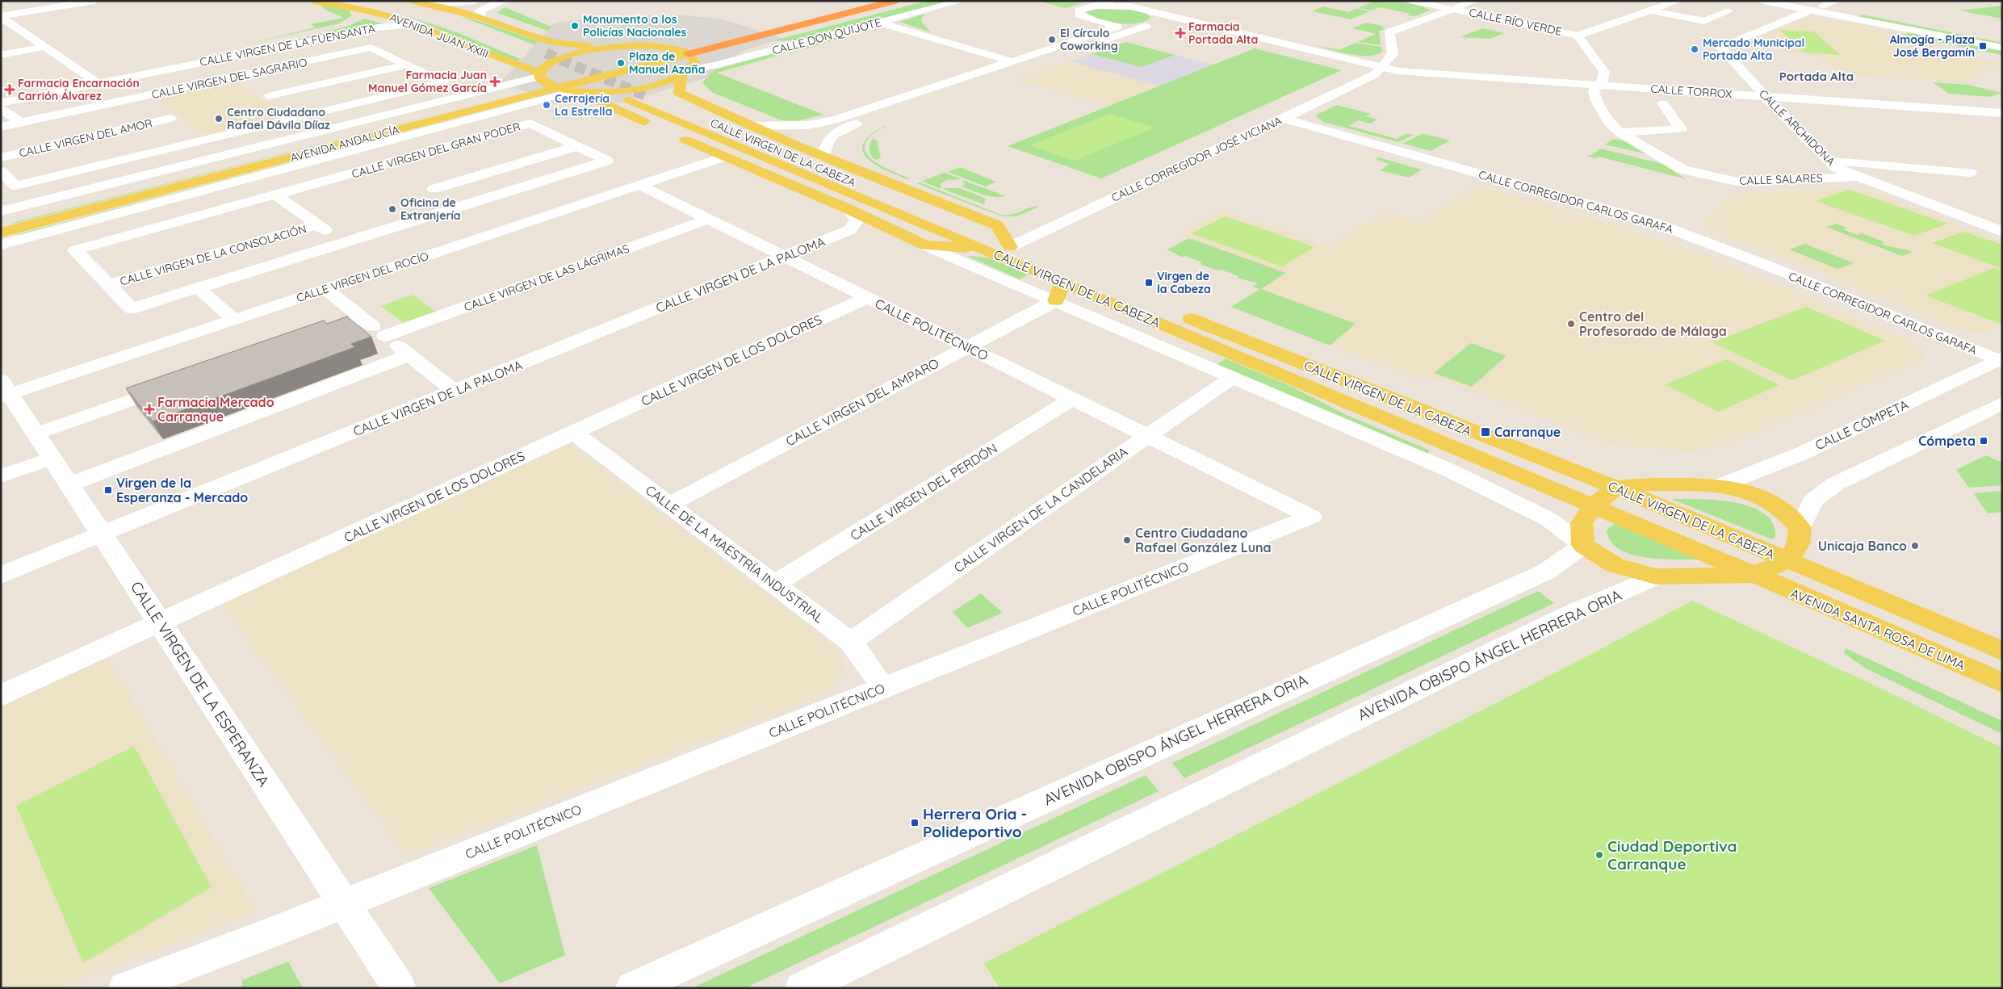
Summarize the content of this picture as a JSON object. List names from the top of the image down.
{
  "streets": {
    "main road": [
      "AVENIDA JUAN XXIII",
      "AVENIDA ANDALUCÍA",
      "CALLE VIRGEN DE LA CABEZA",
      "AVENIDA SANTA ROSA DE LIMA"
    ],
    "street": [
      "CALLE RÍO VERDE",
      "CALLE DON QUIJOTE",
      "CALLE VIRGEN DE LA FUENSANTA",
      "CALLE VIRGEN DEL SAGRARIO",
      "CALLE TORROX",
      "CALLE ARCHIDONA",
      "CALLE VIRGEN DEL AMOR",
      "CALLE VIRGEN DEL GRAN PODER",
      "CALLE CORREGIDOR JOSÉ VICIANA",
      "CALLE SALARES",
      "CALLE CORREGIDOR CARLOS GARAFA",
      "CALLE VIRGEN DE LA CONSOLACIÓN",
      "CALLE VIRGEN DE LA PALOMA",
      "CALLE VIRGEN DEL ROCÍO",
      "CALLE VIRGEN DE LAS LÁGRIMAS",
      "CALLE POLITÉCNICO",
      "CALLE VIRGEN DE LOS DOLORES",
      "CALLE VIRGEN DEL AMPARO",
      "CALLE CÓMPETA",
      "CALLE VIRGEN DEL PERDÓN",
      "CALLE VIRGEN DE LA CANDELARIA",
      "CALLE DE LA MAESTRÍA INDUSTRIAL",
      "AVENIDA OBISPO ÁNGEL HERRERA ORIA",
      "CALLE VIRGEN DE LA ESPERANZA"
    ]
  },
  "crossings": [
    ["AVENIDA JUAN XXIII", "CALLE VIRGEN DE LA FUENSANTA"],
    ["AVENIDA JUAN XXIII", "AVENIDA ANDALUCÍA"],
    ["CALLE DON QUIJOTE", "CALLE VIRGEN DE LA CABEZA"],
    ["CALLE TORROX", "CALLE ARCHIDONA"],
    ["CALLE TORROX", "CALLE CORREGIDOR JOSÉ VICIANA"],
    ["CALLE TORROX", "CALLE SALARES"],
    ["CALLE ARCHIDONA", "CALLE SALARES"],
    ["CALLE VIRGEN DEL GRAN PODER", "CALLE VIRGEN DE LA CONSOLACIÓN"],
    ["CALLE VIRGEN DE LA CABEZA", "CALLE CORREGIDOR JOSÉ VICIANA"],
    ["CALLE VIRGEN DE LA CABEZA", "CALLE VIRGEN DE LA PALOMA"],
    ["CALLE VIRGEN DE LA CABEZA", "CALLE VIRGEN DEL ROCÍO"],
    ["CALLE VIRGEN DE LA CABEZA", "CALLE VIRGEN DEL AMPARO"],
    ["CALLE VIRGEN DE LA CABEZA", "CALLE VIRGEN DE LA CANDELARIA"],
    ["CALLE VIRGEN DE LA CABEZA", "AVENIDA SANTA ROSA DE LIMA"],
    ["CALLE VIRGEN DE LA CABEZA", "AVENIDA OBISPO ÁNGEL HERRERA ORIA"],
    ["CALLE CORREGIDOR JOSÉ VICIANA", "CALLE CORREGIDOR CARLOS GARAFA"],
    ["CALLE CORREGIDOR CARLOS GARAFA", "CALLE CÓMPETA"],
    ["CALLE VIRGEN DE LA PALOMA", "CALLE POLITÉCNICO"],
    ["CALLE VIRGEN DE LA PALOMA", "CALLE VIRGEN DE LA ESPERANZA"],
    ["CALLE VIRGEN DEL ROCÍO", "CALLE POLITÉCNICO"],
    ["CALLE VIRGEN DEL ROCÍO", "CALLE VIRGEN DE LA ESPERANZA"],
    ["CALLE VIRGEN DE LAS LÁGRIMAS", "CALLE POLITÉCNICO"],
    ["CALLE POLITÉCNICO", "CALLE VIRGEN DE LOS DOLORES"],
    ["CALLE POLITÉCNICO", "CALLE VIRGEN DEL AMPARO"],
    ["CALLE POLITÉCNICO", "CALLE VIRGEN DEL PERDÓN"],
    ["CALLE POLITÉCNICO", "CALLE VIRGEN DE LA CANDELARIA"],
    ["CALLE POLITÉCNICO", "CALLE DE LA MAESTRÍA INDUSTRIAL"],
    ["CALLE POLITÉCNICO", "CALLE VIRGEN DE LA ESPERANZA"],
    ["CALLE VIRGEN DE LOS DOLORES", "CALLE DE LA MAESTRÍA INDUSTRIAL"],
    ["CALLE VIRGEN DE LOS DOLORES", "CALLE VIRGEN DE LA ESPERANZA"],
    ["CALLE VIRGEN DEL AMPARO", "CALLE DE LA MAESTRÍA INDUSTRIAL"],
    ["CALLE VIRGEN DEL PERDÓN", "CALLE DE LA MAESTRÍA INDUSTRIAL"],
    ["CALLE VIRGEN DE LA CANDELARIA", "CALLE DE LA MAESTRÍA INDUSTRIAL"]
  ],
  "districts": ["Portada Alta"],
  "places": {
    "other": [
      "Monumento a los Policías Nacionales",
      "El Círculo Coworking",
      "Mercado Municipal Portada Alta",
      "Plaza de Manuel Azaña",
      "Cerrajería La Estrella",
      "Centro Ciudadano Rafael Dávila Dííaz",
      "Oficina de Extranjería",
      "Centro del Profesorado de Málaga",
      "Centro Ciudadano Rafael González Luna",
      "Unicaja Banco",
      "Ciudad Deportiva Carranque"
    ],
    "health": [
      "Farmacia Portada Alta",
      "Farmacia Juan Manuel Gómez García",
      "Farmacia Encarnación Carrión Álvarez",
      "Farmacia Mercado Carranque"
    ],
    "transit": [
      "Almogía - Plaza José Bergamín",
      "Virgen de la Cabeza",
      "Carranque",
      "Cómpeta",
      "Virgen de la Esperanza - Mercado",
      "Herrera Oria - Polideportivo"
    ]
  }
}
